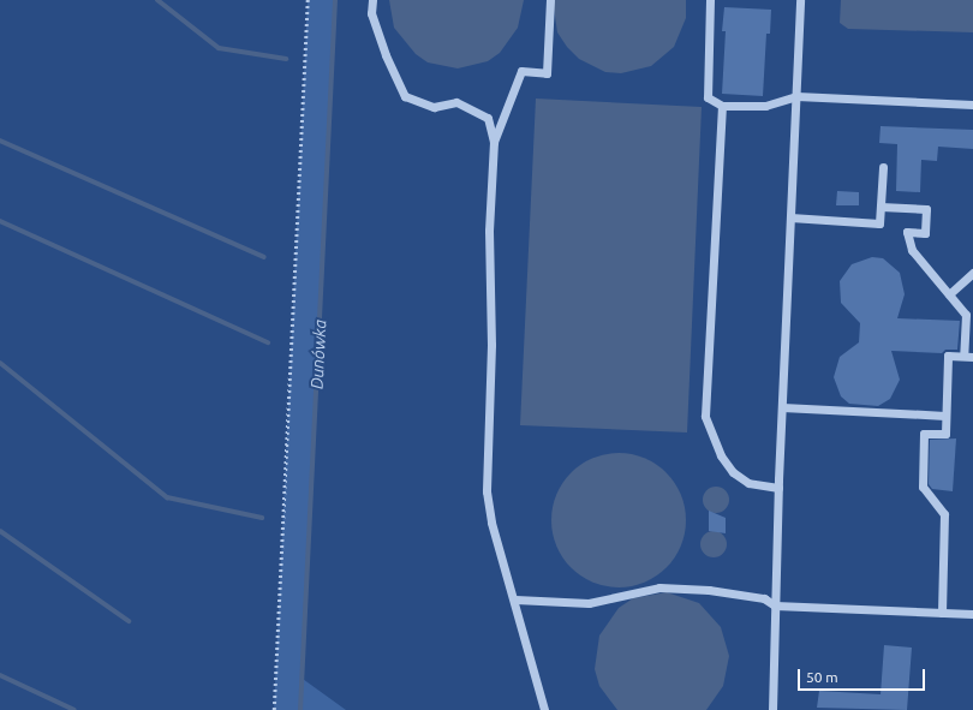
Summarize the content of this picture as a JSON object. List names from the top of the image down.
{
  "water": ["Dunówka"],
  "scale_bar": "50 m"
}
